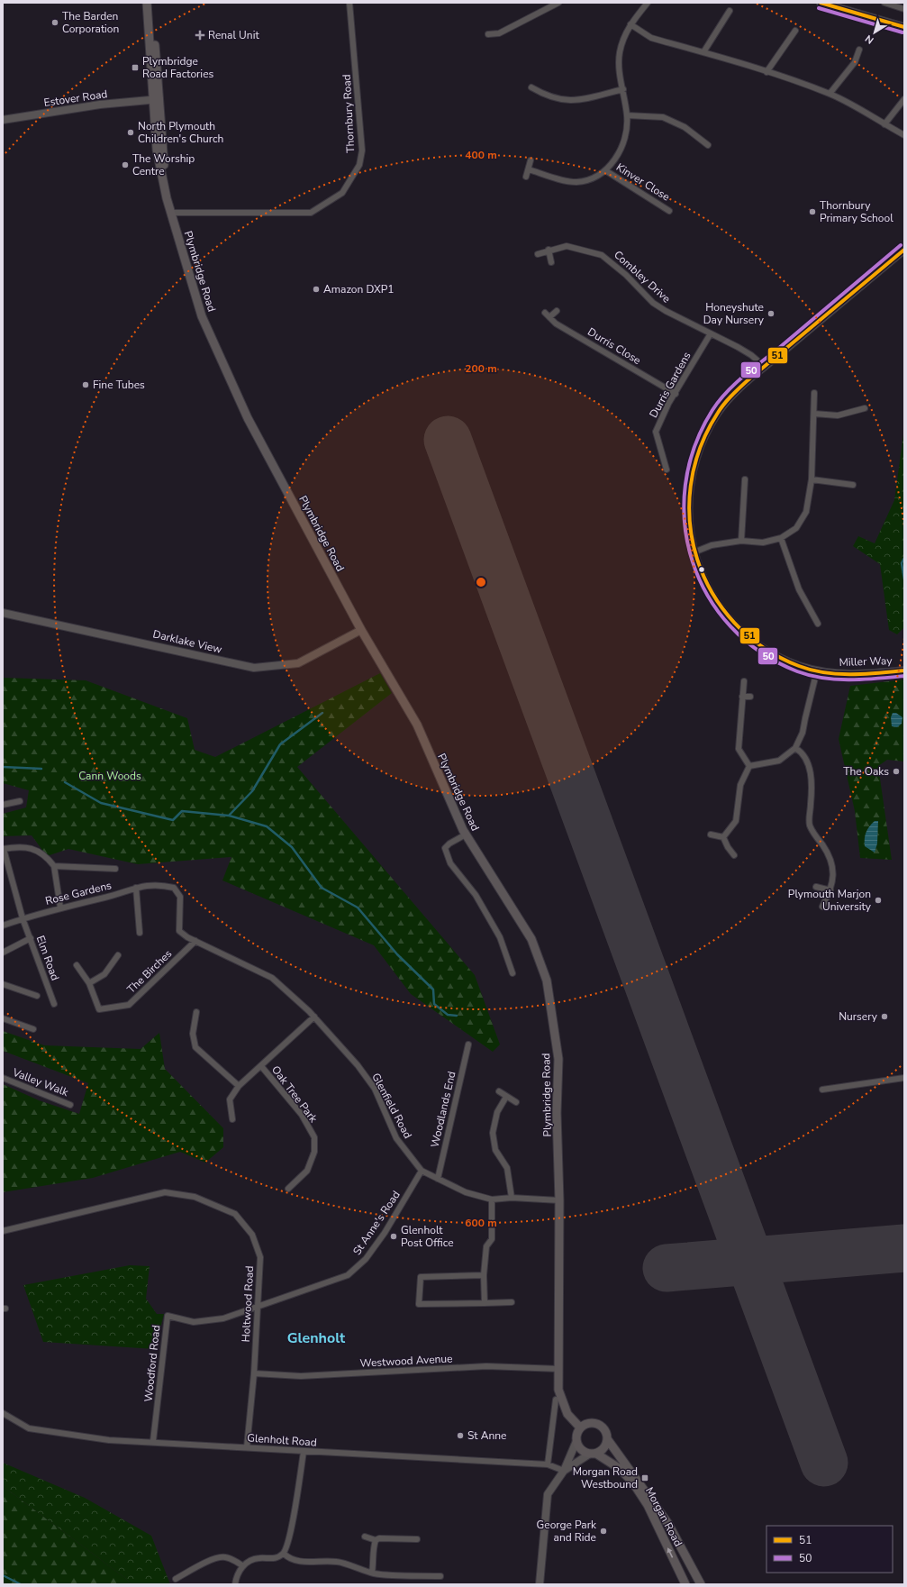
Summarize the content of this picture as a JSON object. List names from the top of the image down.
{
  "streets": {
    "main road": ["Plymbridge Road", "Morgan Road"],
    "street": [
      "Estover Road",
      "Thornbury Road",
      "Kinver Close",
      "Combley Drive",
      "Durris Close",
      "Durris Gardens",
      "Darklake View",
      "Miller Way",
      "Rose Gardens",
      "Elm Road",
      "The Birches",
      "Valley Walk",
      "Oak Tree Park",
      "Glenfield Road",
      "Woodlands End",
      "St Anne's Road",
      "Holtwood Road",
      "Westwood Avenue",
      "Woodford Road",
      "Glenholt Road"
    ]
  },
  "crossings": [
    ["Estover Road", "Plymbridge Road"],
    ["Thornbury Road", "Plymbridge Road"],
    ["Plymbridge Road", "Darklake View"],
    ["Plymbridge Road", "Glenfield Road"],
    ["Plymbridge Road", "Westwood Avenue"],
    ["Plymbridge Road", "Morgan Road"],
    ["Combley Drive", "Durris Gardens"],
    ["Combley Drive", "Miller Way"],
    ["Durris Close", "Durris Gardens"],
    ["Rose Gardens", "Elm Road"],
    ["Rose Gardens", "Glenfield Road"],
    ["The Birches", "Glenfield Road"],
    ["Oak Tree Park", "Glenfield Road"],
    ["Glenfield Road", "Woodlands End"],
    ["Glenfield Road", "St Anne's Road"],
    ["St Anne's Road", "Holtwood Road"],
    ["St Anne's Road", "Woodford Road"],
    ["Holtwood Road", "Westwood Avenue"],
    ["Holtwood Road", "Woodford Road"],
    ["Holtwood Road", "Glenholt Road"],
    ["Woodford Road", "Glenholt Road"]
  ],
  "districts": ["Glenholt"],
  "parks": ["Cann Woods"],
  "places": {
    "other": [
      "The Barden Corporation",
      "North Plymouth Children's Church",
      "The Worship Centre",
      "Thornbury Primary School",
      "Amazon DXP1",
      "Honeyshute Day Nursery",
      "Fine Tubes",
      "The Oaks",
      "Plymouth Marjon University",
      "Nursery",
      "Glenholt Post Office",
      "St Anne",
      "George Park and Ride"
    ],
    "health": ["Renal Unit"],
    "transit": ["Plymbridge Road Factories", "Morgan Road Westbound"]
  },
  "lines": ["transit line 51", "transit line 50"],
  "legend": ["51", "50"],
  "north": "bottom left",
  "rings": ["400 m", "200 m", "600 m"]
}
